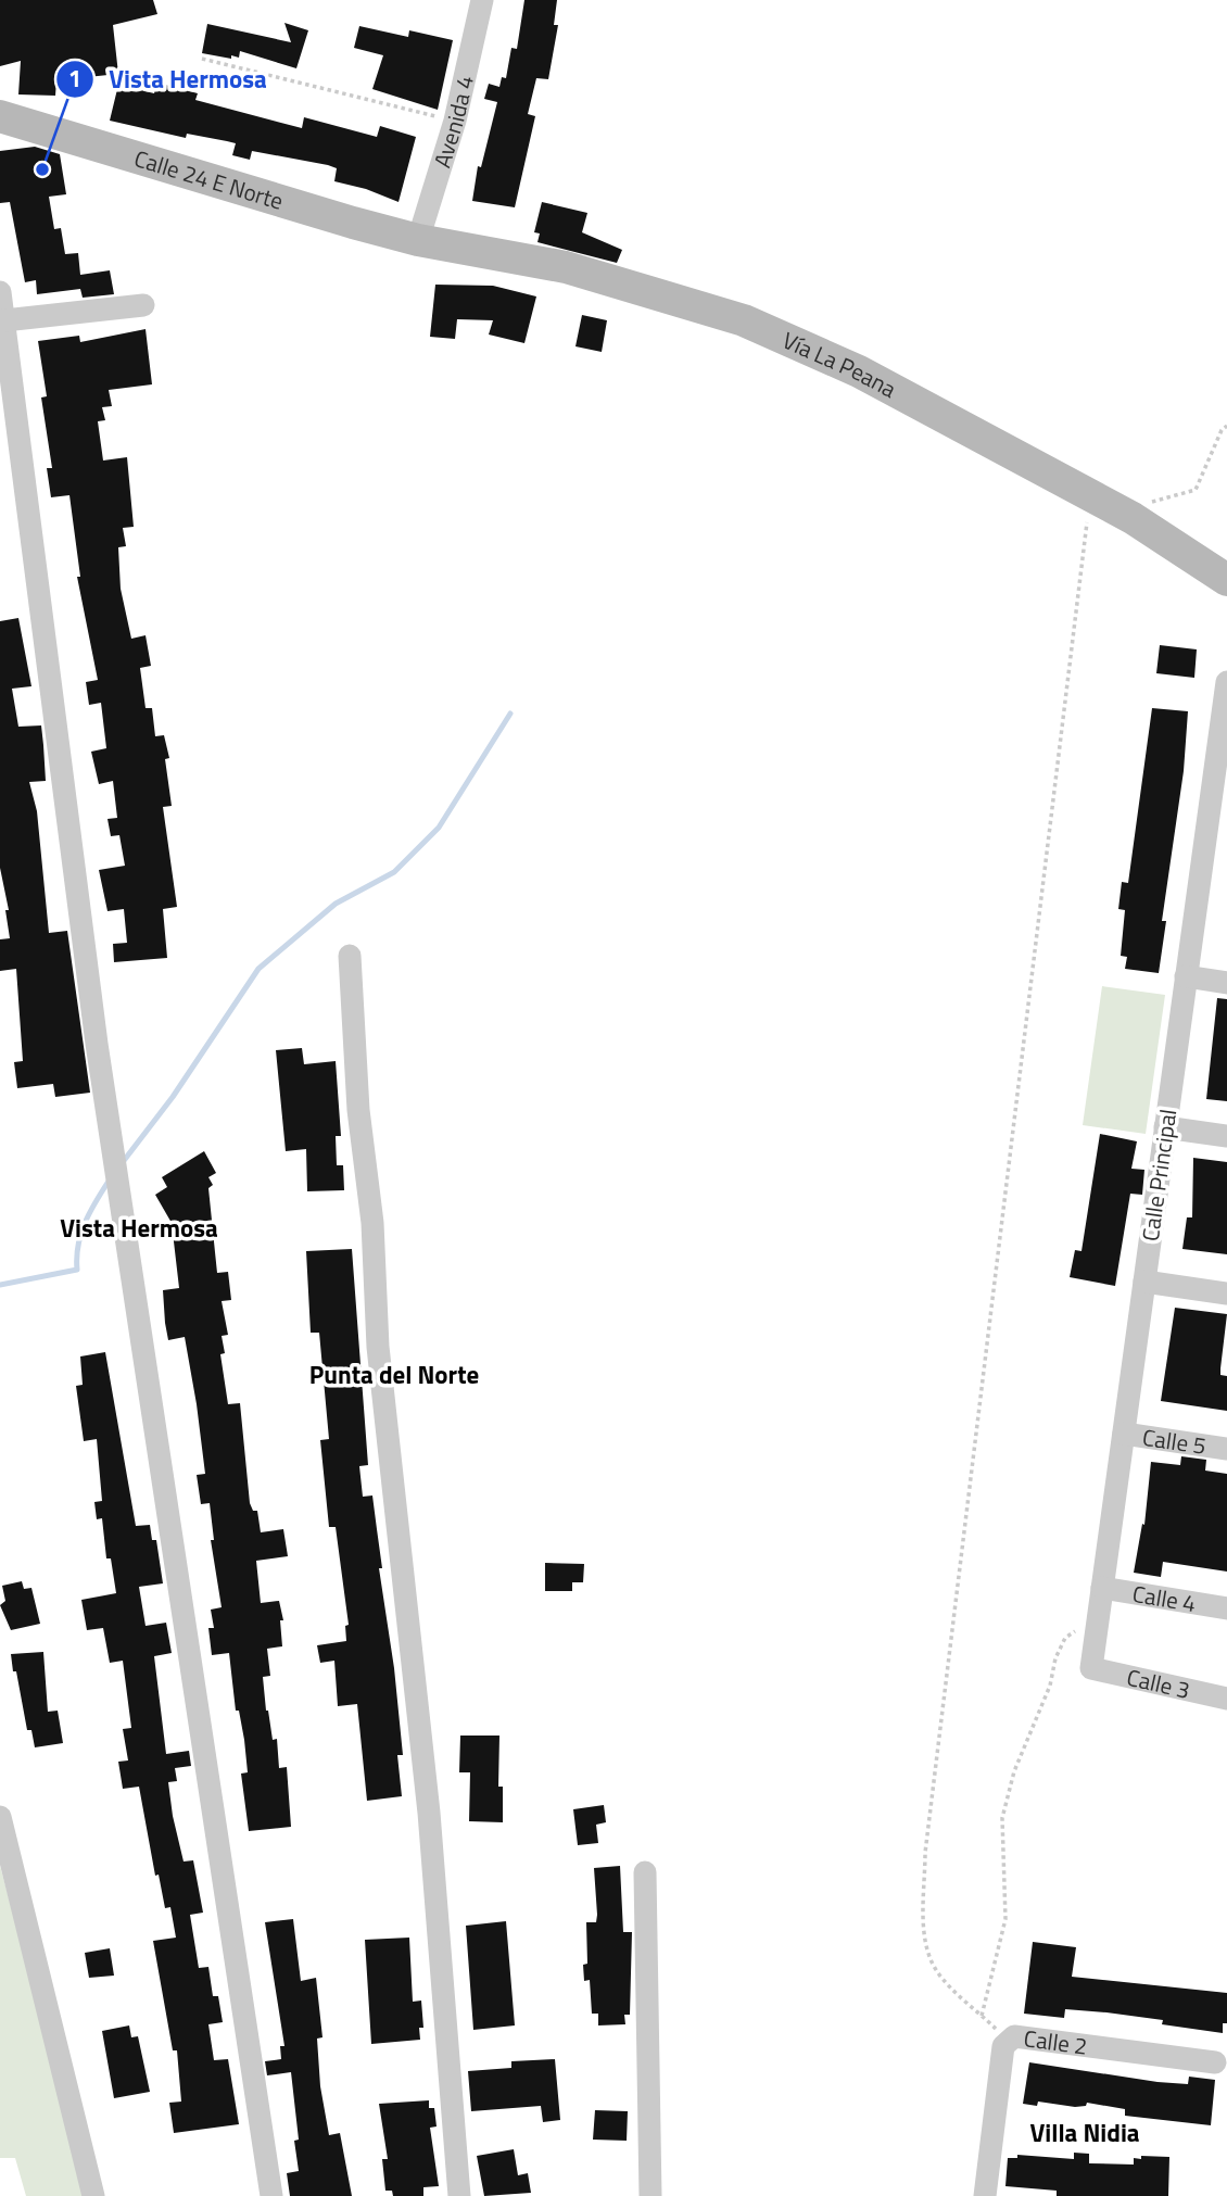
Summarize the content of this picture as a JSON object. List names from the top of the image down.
{
  "streets": {
    "street": [
      "Avenida 4",
      "Calle 24 E Norte",
      "Vía La Peana",
      "Calle Principal",
      "Calle 5",
      "Calle 4",
      "Calle 3",
      "Calle 2"
    ]
  },
  "crossings": [
    ["Avenida 4", "Calle 24 E Norte"],
    ["Avenida 4", "Vía La Peana"],
    ["Calle 24 E Norte", "Vía La Peana"],
    ["Calle Principal", "Calle 5"],
    ["Calle Principal", "Calle 4"],
    ["Calle Principal", "Calle 3"]
  ],
  "districts": ["Vista Hermosa", "Punta del Norte", "Villa Nidia"],
  "places": ["Vista Hermosa"]
}
